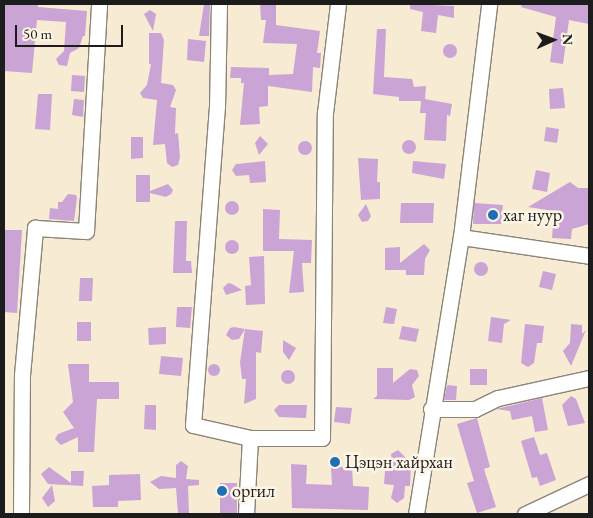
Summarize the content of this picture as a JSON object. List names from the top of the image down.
{
  "places": ["хаг нуур", "Цэцэн хайрхан", "оргил"],
  "scale_bar": "50 m",
  "north": "right"
}
